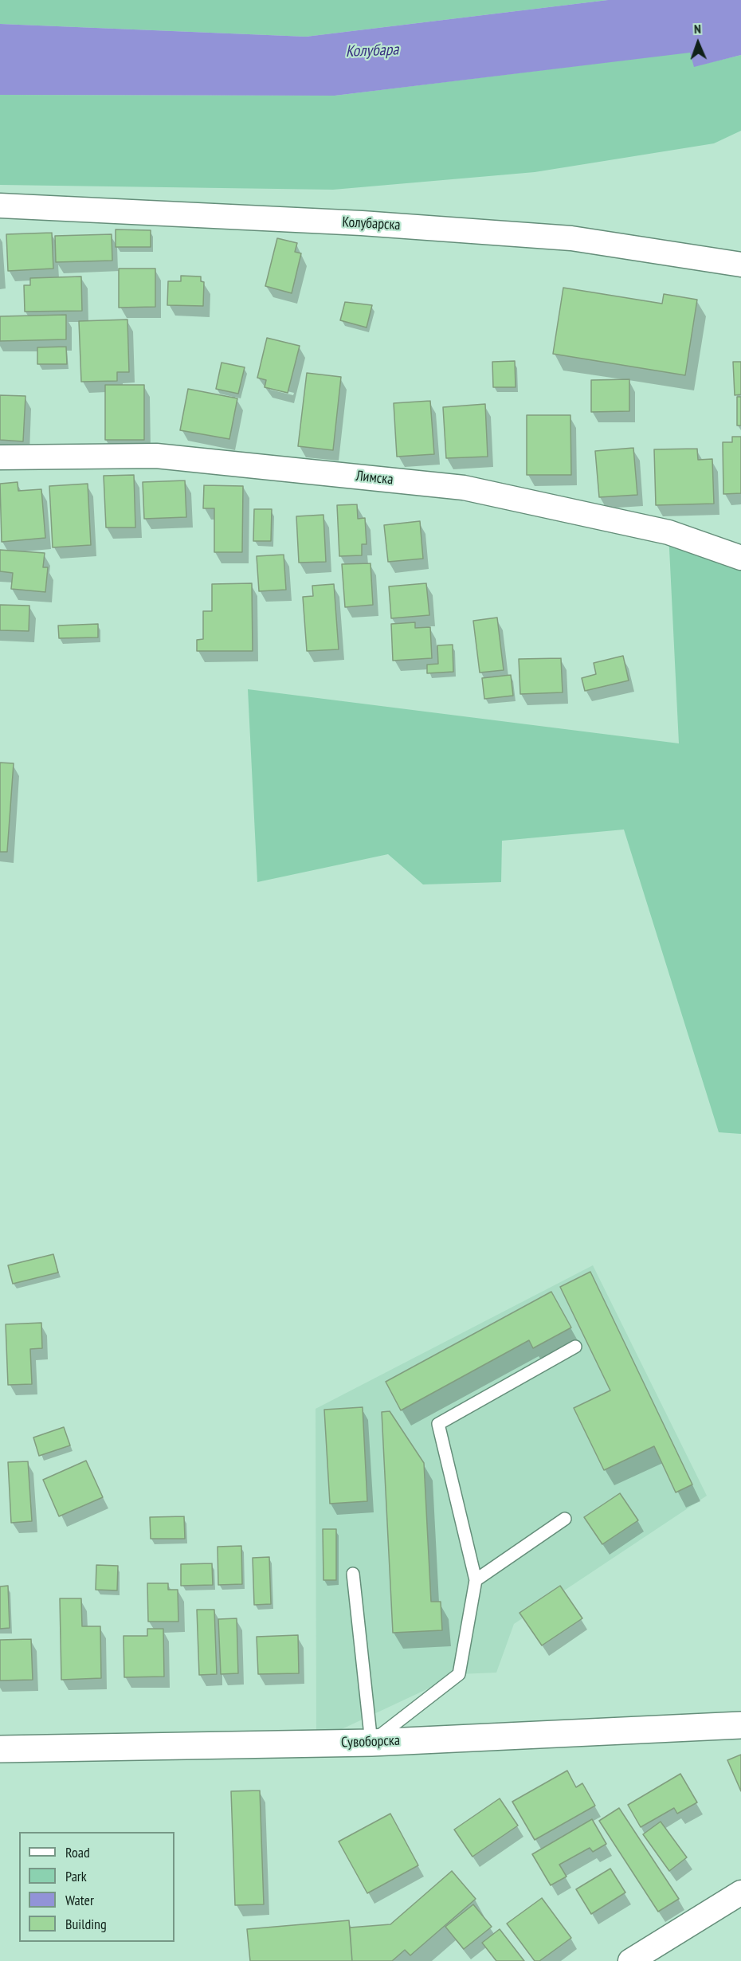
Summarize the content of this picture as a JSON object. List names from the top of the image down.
{
  "streets": {
    "main road": ["Сувоборска"],
    "street": ["Колубарска", "Лимска"]
  },
  "water": ["Колубара"],
  "legend": [
    "Road",
    "Park",
    "Water",
    "Building"
  ],
  "north": "top"
}
